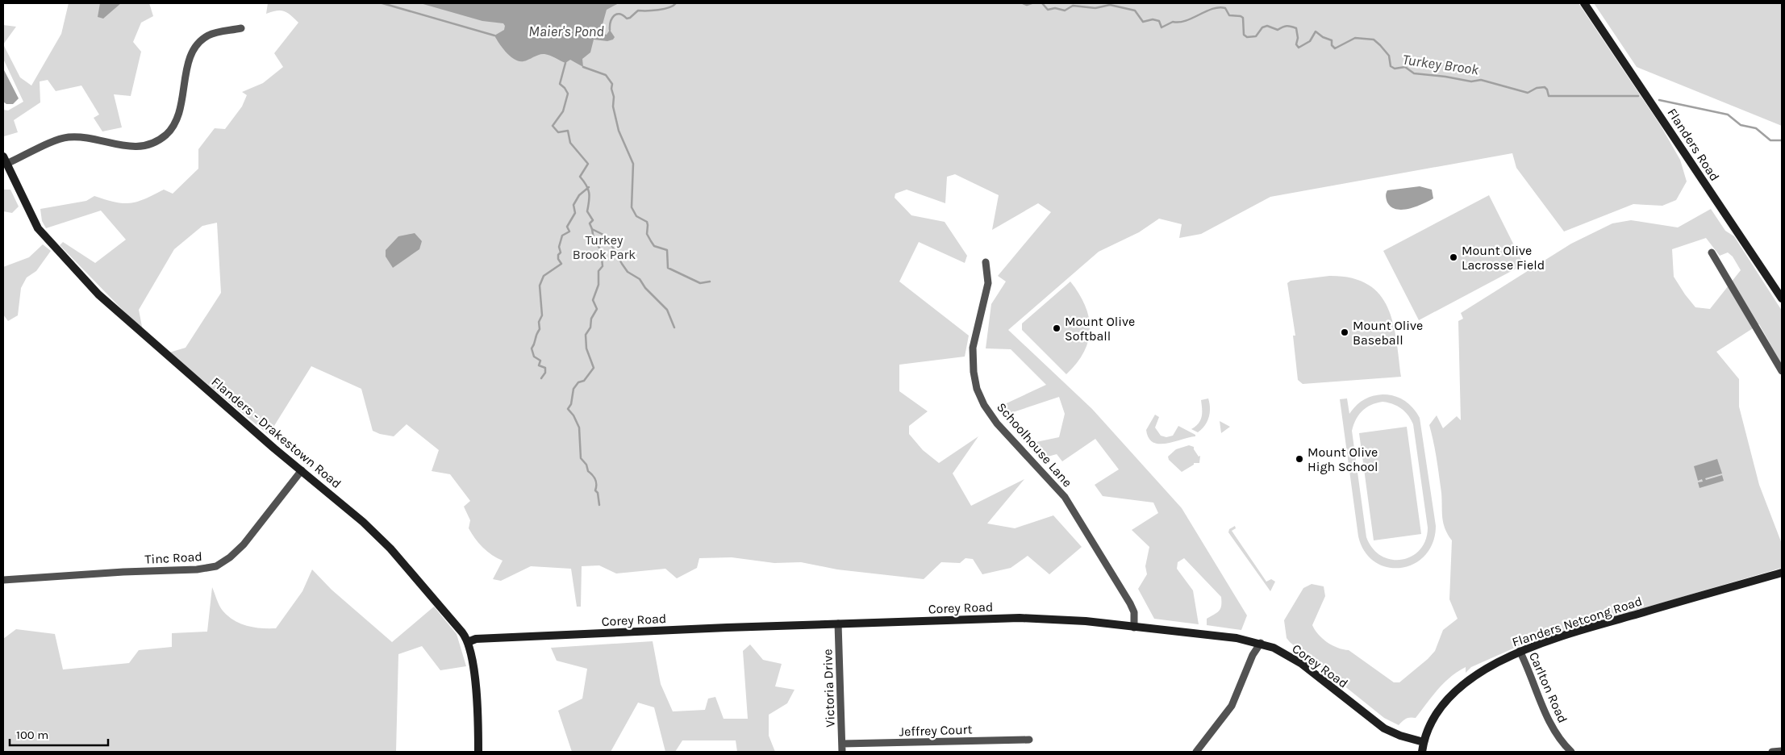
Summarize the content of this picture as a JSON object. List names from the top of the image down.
{
  "streets": {
    "street": [
      "Flanders Road",
      "Flanders - Drakestown Road",
      "Schoolhouse Lane",
      "Tinc Road",
      "Corey Road",
      "Flanders Netcong Road",
      "Carlton Road",
      "Victoria Drive",
      "Jeffrey Court"
    ]
  },
  "crossings": [
    ["Flanders - Drakestown Road", "Tinc Road"],
    ["Flanders - Drakestown Road", "Corey Road"],
    ["Schoolhouse Lane", "Corey Road"],
    ["Corey Road", "Flanders Netcong Road"],
    ["Corey Road", "Victoria Drive"],
    ["Flanders Netcong Road", "Carlton Road"],
    ["Victoria Drive", "Jeffrey Court"]
  ],
  "water": ["Maier's Pond", "Turkey Brook"],
  "parks": ["Turkey Brook Park"],
  "places": [
    "Mount Olive Lacrosse Field",
    "Mount Olive Softball",
    "Mount Olive Baseball",
    "Mount Olive High School"
  ],
  "scale_bar": "100 m"
}
